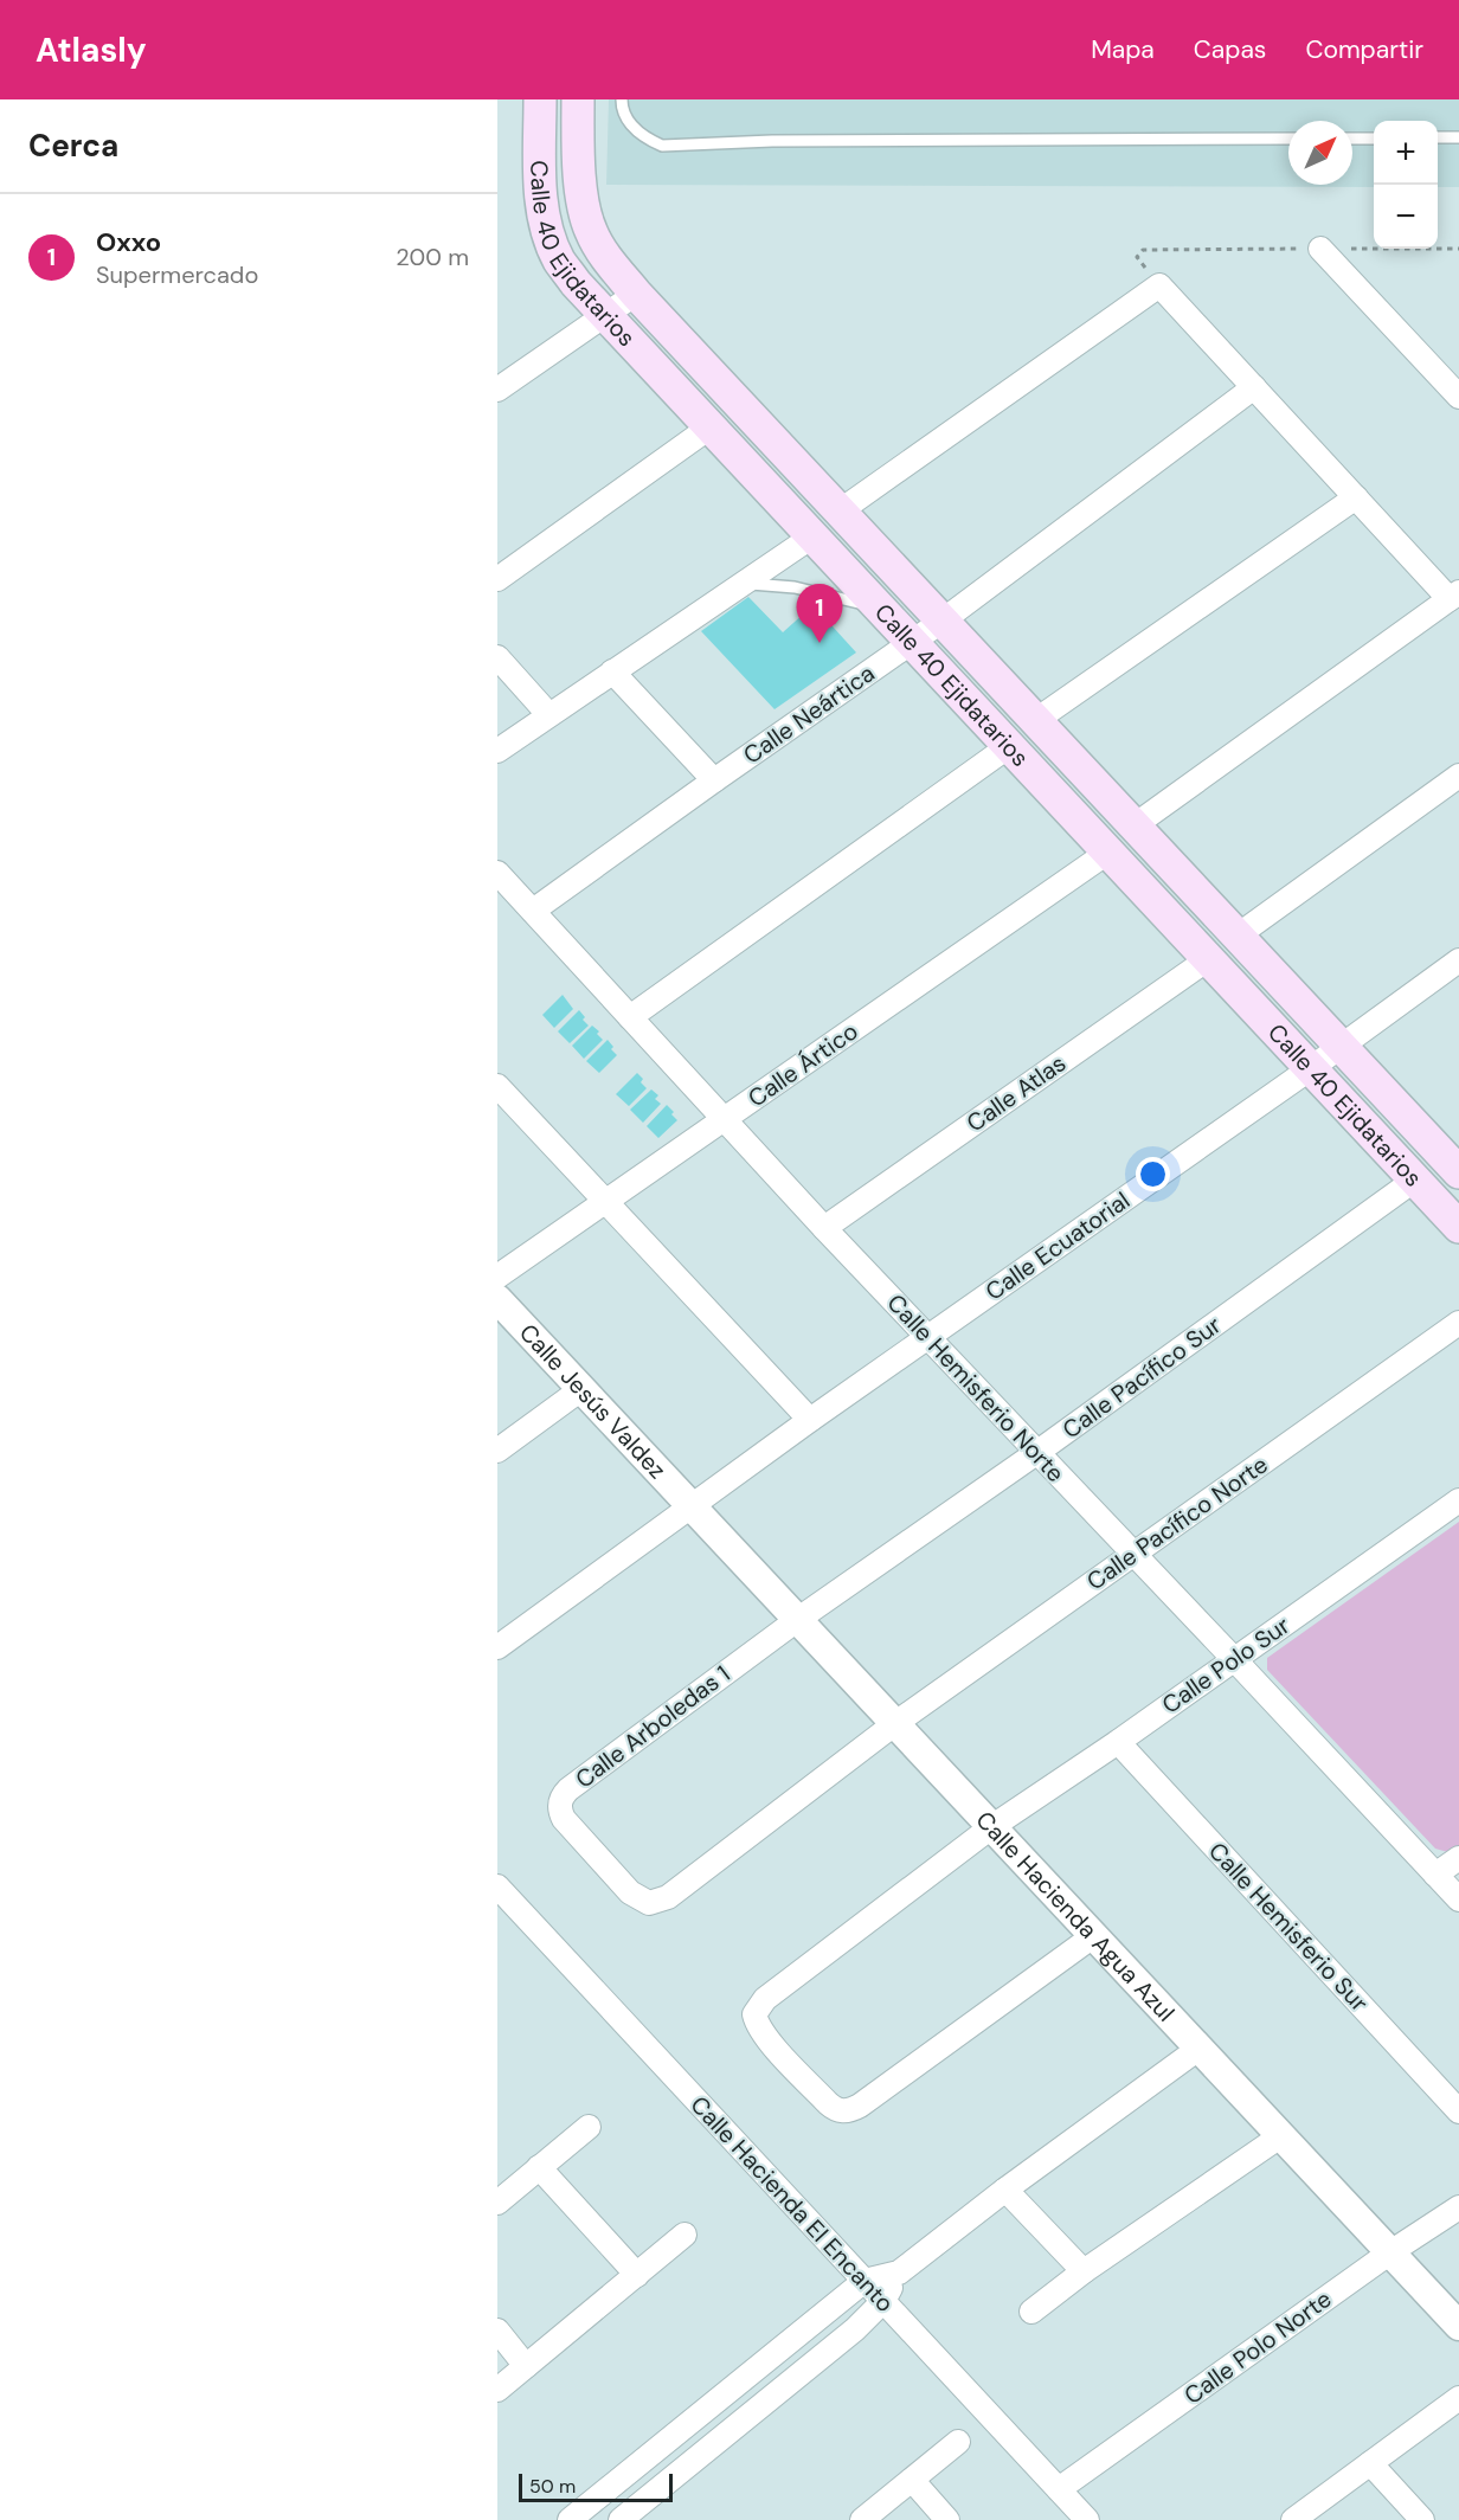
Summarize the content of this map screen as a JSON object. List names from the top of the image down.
{
  "streets": {
    "main road": ["Calle 40 Ejidatarios"],
    "street": [
      "Calle Neártica",
      "Calle Ártico",
      "Calle Atlas",
      "Calle Ecuatorial",
      "Calle Pacífico Sur",
      "Calle Hemisferio Norte",
      "Calle Jesús Valdez",
      "Calle Pacífico Norte",
      "Calle Polo Sur",
      "Calle Arboledas 1",
      "Calle Hacienda Agua Azul",
      "Calle Hemisferio Sur",
      "Calle Hacienda El Encanto",
      "Calle Polo Norte"
    ]
  },
  "crossings": [
    ["Calle 40 Ejidatarios", "Calle Neártica"],
    ["Calle 40 Ejidatarios", "Calle Ártico"],
    ["Calle 40 Ejidatarios", "Calle Atlas"],
    ["Calle 40 Ejidatarios", "Calle Ecuatorial"],
    ["Calle 40 Ejidatarios", "Calle Pacífico Sur"],
    ["Calle Neártica", "Calle Hemisferio Norte"],
    ["Calle Ártico", "Calle Hemisferio Norte"],
    ["Calle Atlas", "Calle Hemisferio Norte"],
    ["Calle Ecuatorial", "Calle Hemisferio Norte"],
    ["Calle Ecuatorial", "Calle Jesús Valdez"],
    ["Calle Ecuatorial", "Calle Hacienda Agua Azul"],
    ["Calle Pacífico Sur", "Calle Hemisferio Norte"],
    ["Calle Pacífico Sur", "Calle Arboledas 1"],
    ["Calle Pacífico Sur", "Calle Hacienda Agua Azul"],
    ["Calle Hemisferio Norte", "Calle Pacífico Norte"],
    ["Calle Hemisferio Norte", "Calle Polo Sur"],
    ["Calle Jesús Valdez", "Calle Hacienda Agua Azul"],
    ["Calle Pacífico Norte", "Calle Arboledas 1"],
    ["Calle Pacífico Norte", "Calle Hacienda Agua Azul"],
    ["Calle Polo Sur", "Calle Hacienda Agua Azul"],
    ["Calle Polo Sur", "Calle Hemisferio Sur"],
    ["Calle Arboledas 1", "Calle Hacienda Agua Azul"],
    ["Calle Hacienda Agua Azul", "Calle Polo Norte"],
    ["Calle Hacienda El Encanto", "Calle Polo Norte"]
  ],
  "scale_bar": "50 m",
  "north": "top right",
  "page": {
    "header": "Atlasly",
    "nav": ["Mapa", "Capas", "Compartir"],
    "heading": "Cerca",
    "map_buttons": ["+", "−"],
    "list": [
      {
        "mark": "1",
        "name": "Oxxo",
        "note": "Supermercado",
        "value": "200 m"
      }
    ],
    "pins": "1",
    "scale": "50 m"
  }
}
